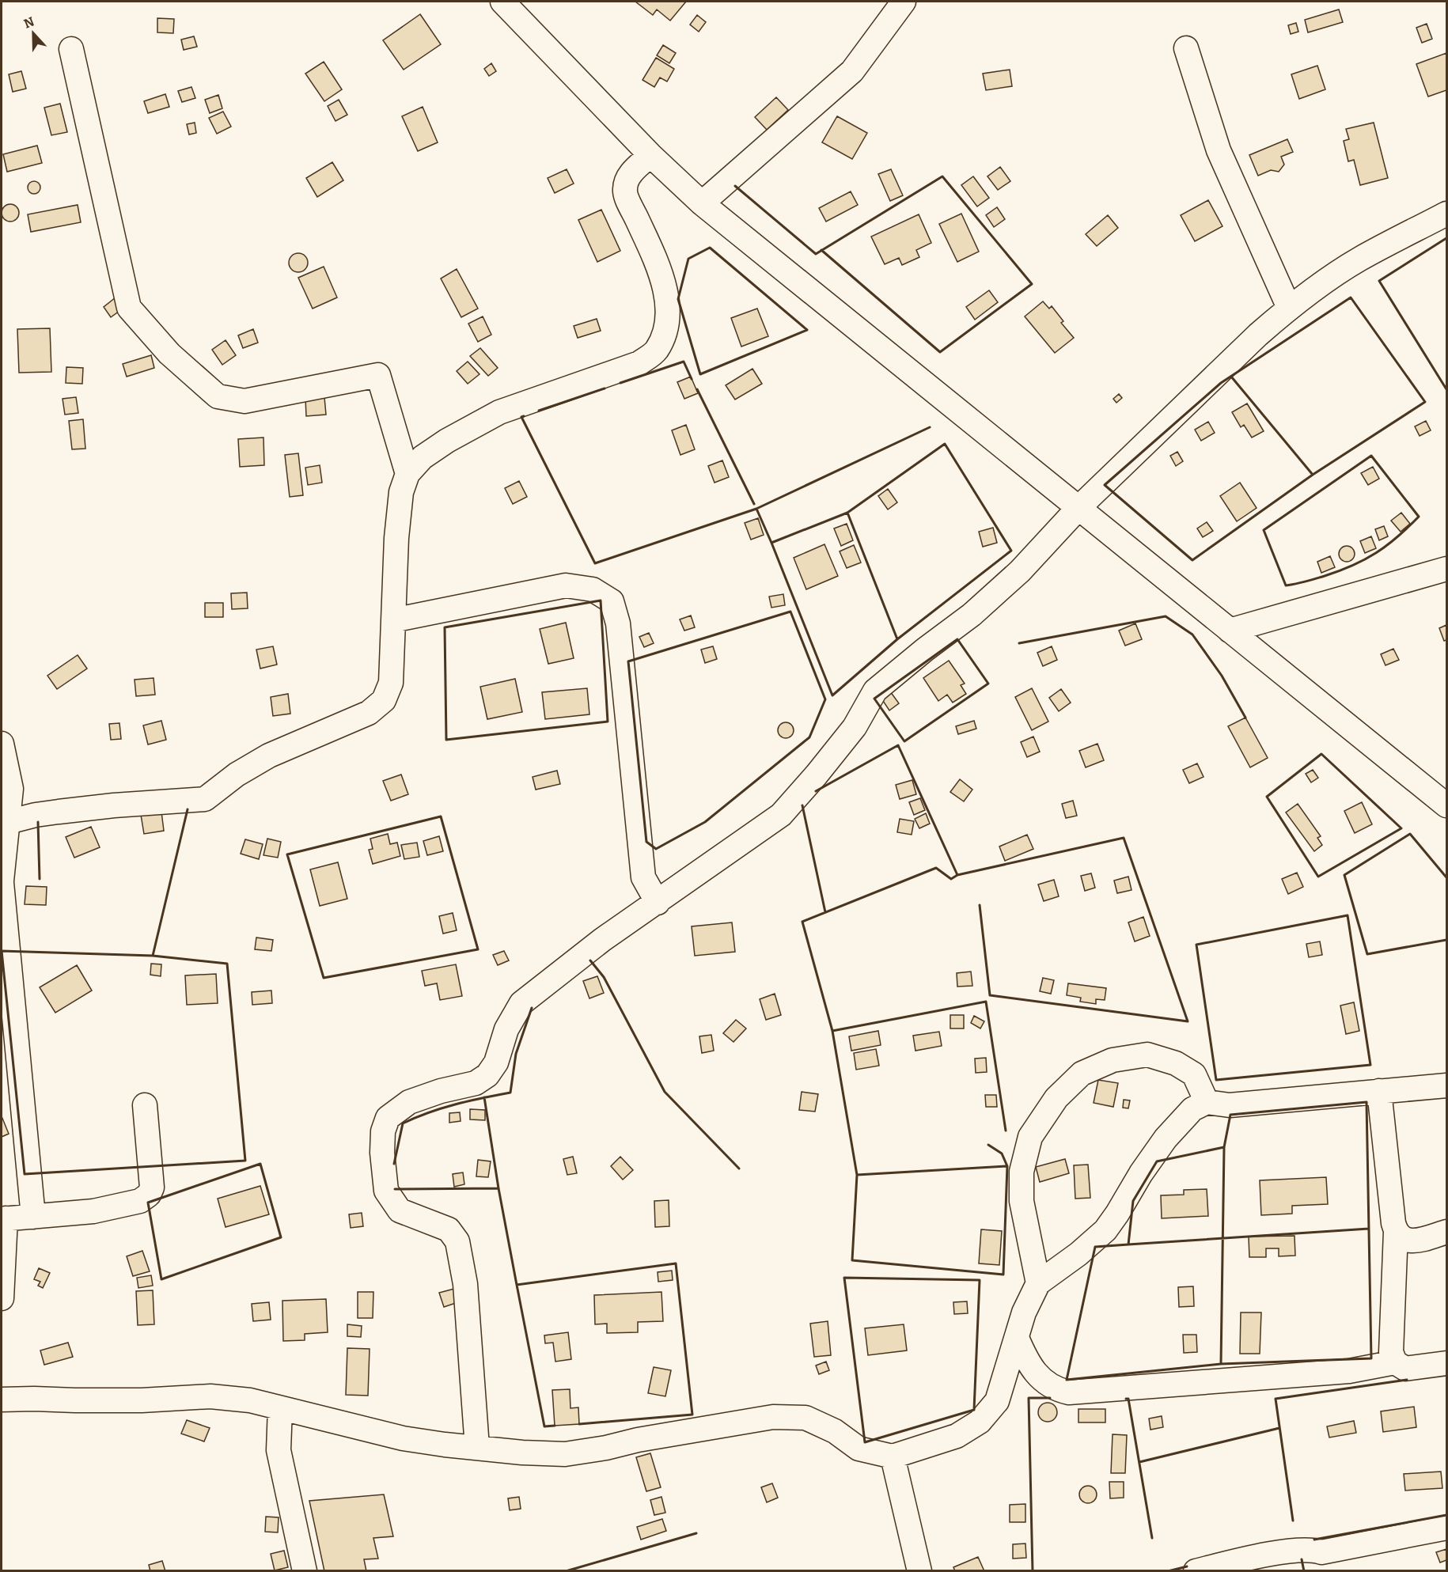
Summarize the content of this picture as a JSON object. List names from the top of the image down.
{
  "north": "top"
}
